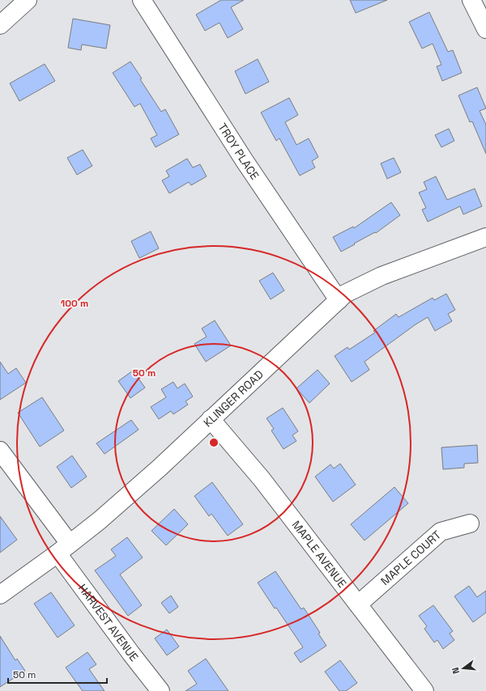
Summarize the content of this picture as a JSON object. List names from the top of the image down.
{
  "streets": {
    "street": [
      "TROY PLACE",
      "KLINGER ROAD",
      "MAPLE AVENUE",
      "MAPLE COURT",
      "HARVEST AVENUE"
    ]
  },
  "crossings": [
    ["TROY PLACE", "KLINGER ROAD"],
    ["KLINGER ROAD", "MAPLE AVENUE"],
    ["KLINGER ROAD", "HARVEST AVENUE"],
    ["MAPLE AVENUE", "MAPLE COURT"]
  ],
  "scale_bar": "50 m",
  "north": "left",
  "rings": ["100 m", "50 m"]
}
